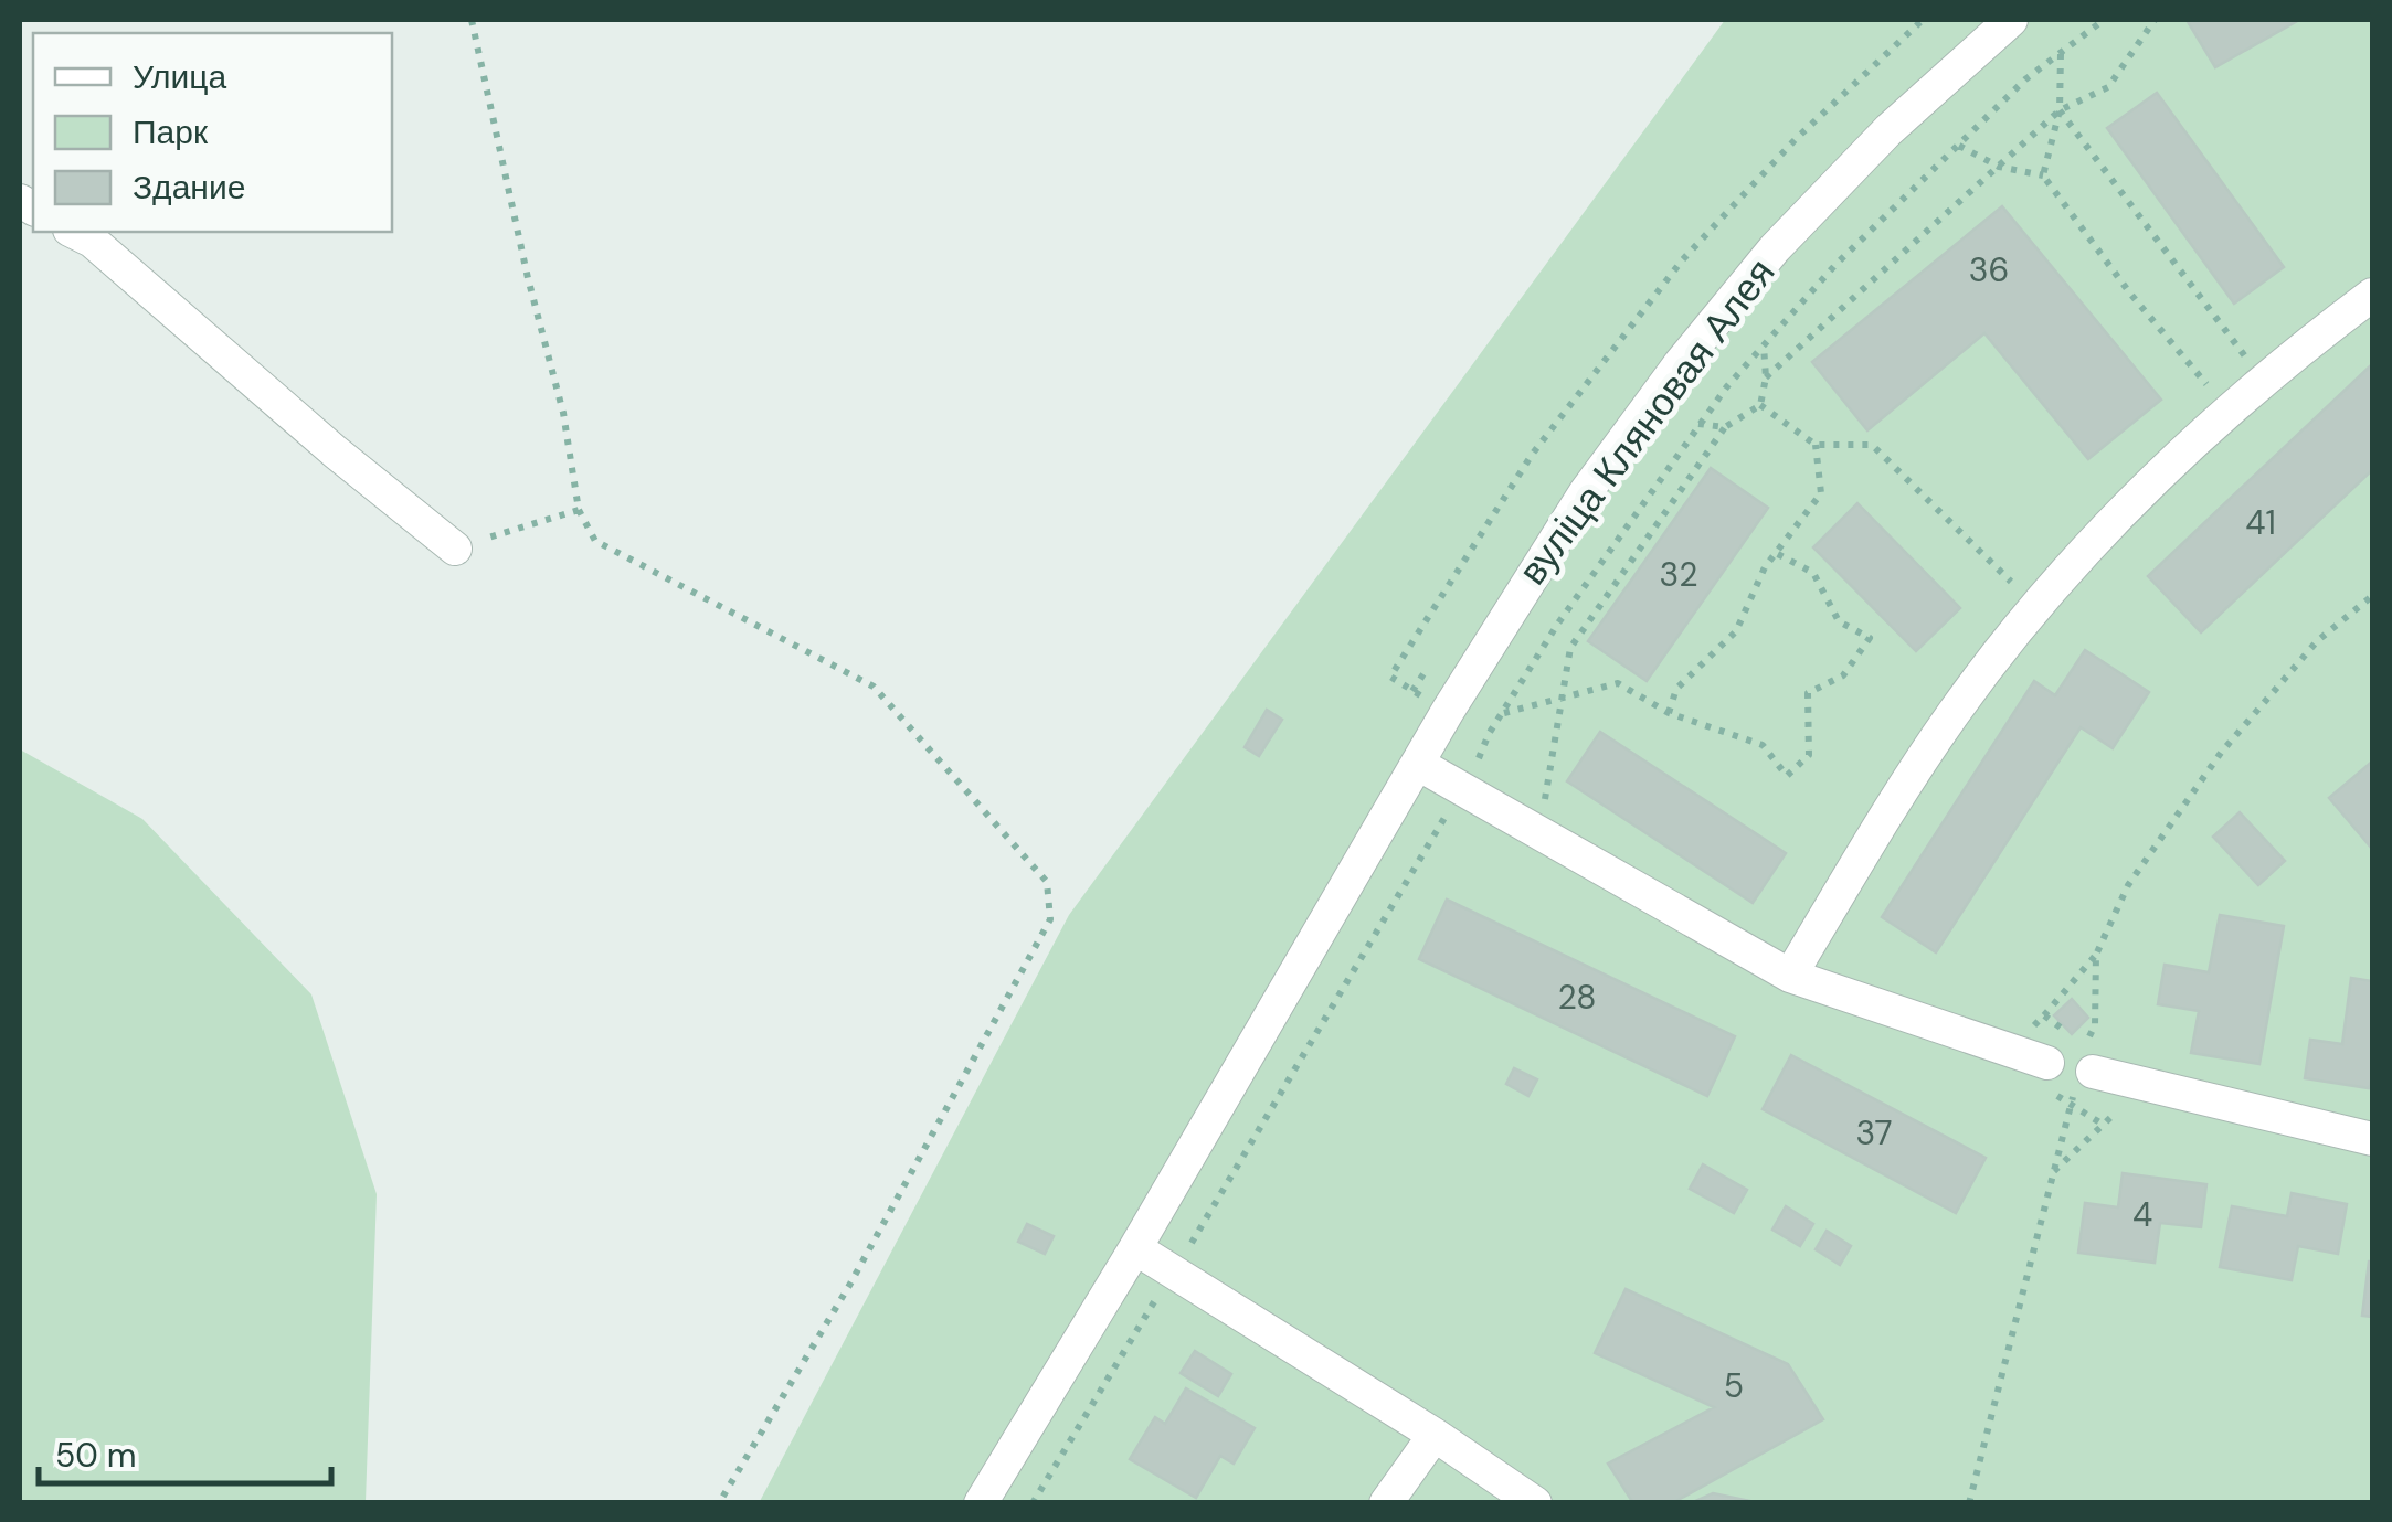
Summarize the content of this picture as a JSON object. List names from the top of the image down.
{
  "streets": {
    "street": ["вуліца Кляновая Алея"]
  },
  "house_numbers": [
    "36",
    "41",
    "32",
    "28",
    "37",
    "4",
    "5"
  ],
  "legend": ["Улица", "Парк", "Здание"],
  "scale_bar": "50 m"
}
